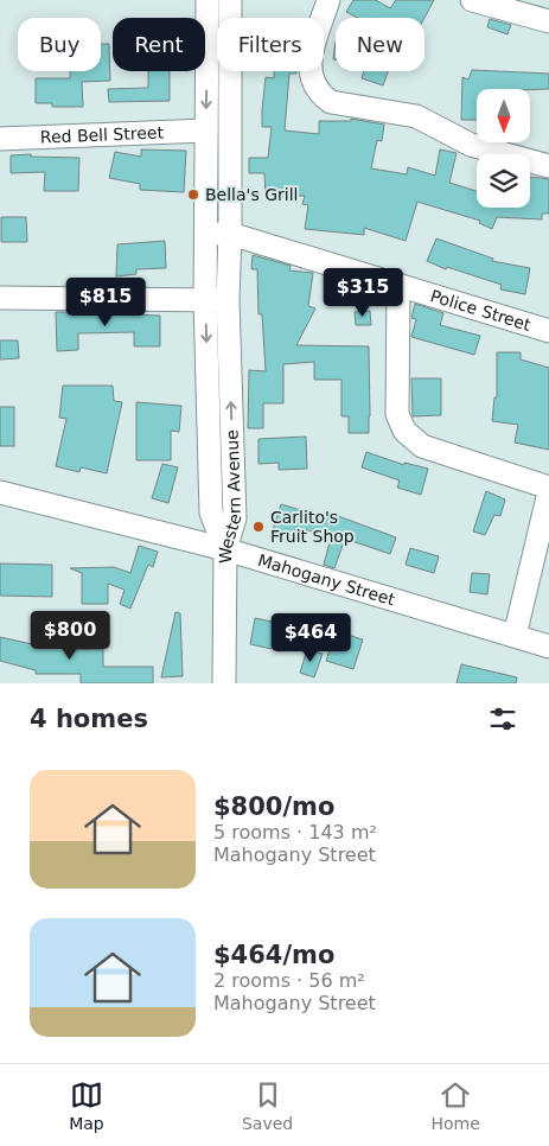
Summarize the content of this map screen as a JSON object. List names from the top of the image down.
{
  "streets": {
    "street": [
      "Red Bell Street",
      "Police Street",
      "Western Avenue",
      "Mahogany Street"
    ]
  },
  "crossings": [
    ["Red Bell Street", "Western Avenue"],
    ["Police Street", "Western Avenue"],
    ["Western Avenue", "Mahogany Street"]
  ],
  "places": ["Bella's Grill", "Carlito's Fruit Shop"],
  "north": "bottom",
  "page": {
    "chip": [
      "Buy",
      "Rent",
      "Filters",
      "New"
    ],
    "price": [
      "$315",
      "$815",
      "$800",
      "$464"
    ],
    "heading": "4 homes",
    "list": [
      {
        "name": "$800/mo",
        "note": "5 rooms · 143 m² · Mahogany Street"
      },
      {
        "name": "$464/mo",
        "note": "2 rooms · 56 m² · Mahogany Street"
      }
    ],
    "tabs": ["Map", "Saved", "Home"]
  }
}
